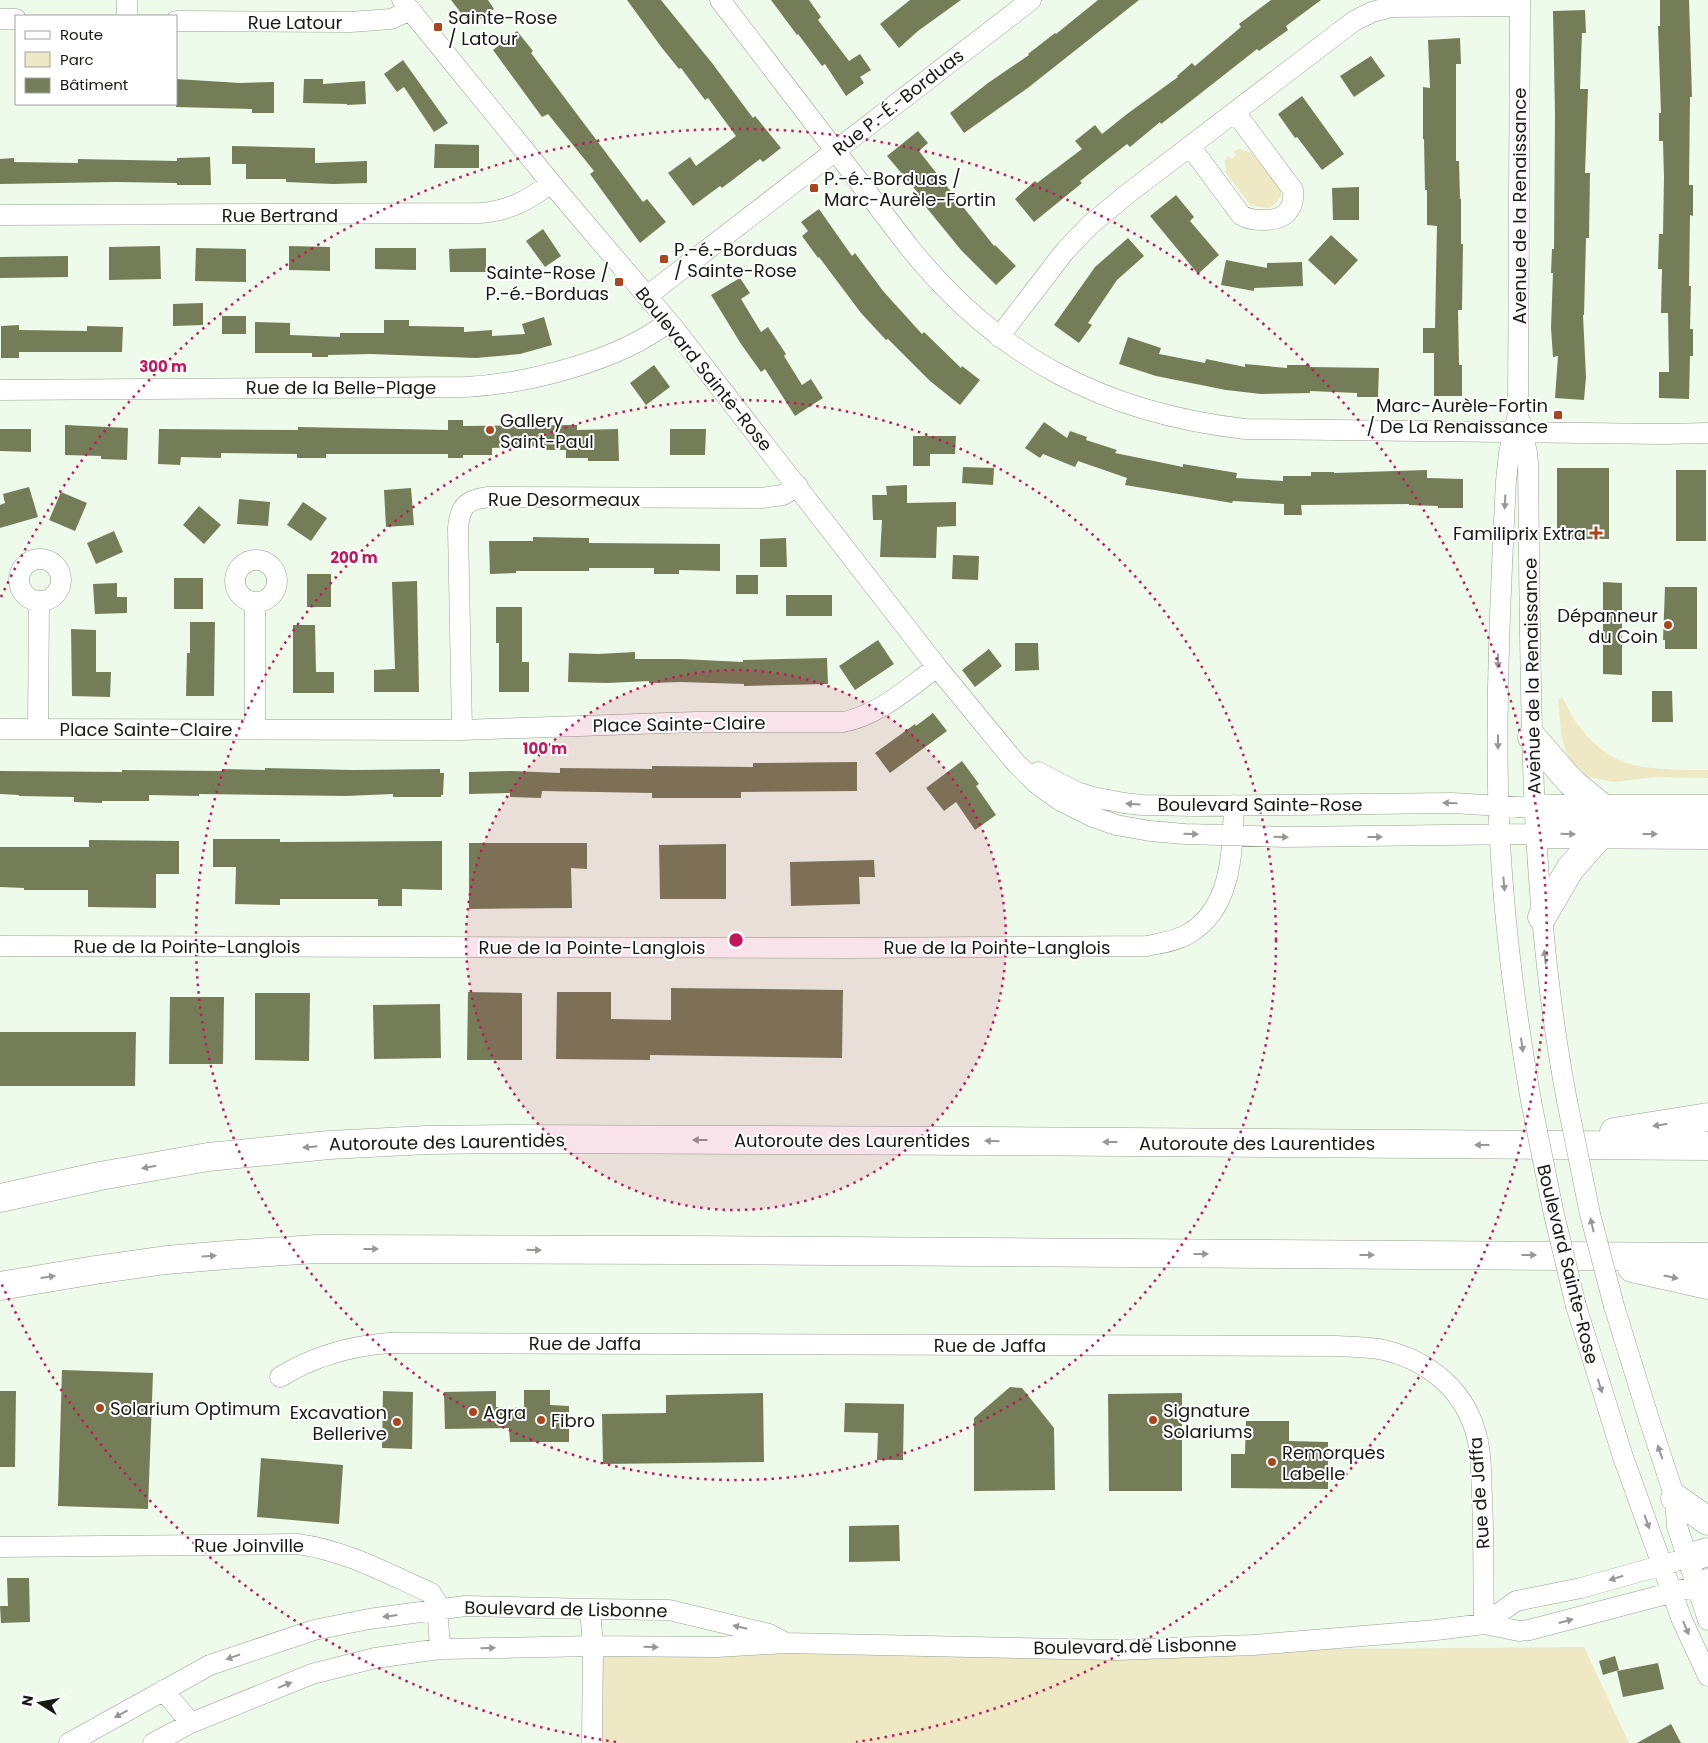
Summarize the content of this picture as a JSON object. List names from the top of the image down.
{
  "streets": {
    "highway": ["Autoroute des Laurentides"],
    "street": [
      "Rue Latour",
      "Rue P.-É.-Borduas",
      "Avenue de la Renaissance",
      "Rue Bertrand",
      "Boulevard Sainte-Rose",
      "Rue de la Belle-Plage",
      "Rue Desormeaux",
      "Place Sainte-Claire",
      "Rue de la Pointe-Langlois",
      "Rue de Jaffa",
      "Rue Joinville",
      "Boulevard de Lisbonne"
    ]
  },
  "crossings": [
    ["Rue Latour", "Boulevard Sainte-Rose"],
    ["Rue P.-É.-Borduas", "Boulevard Sainte-Rose"],
    ["Avenue de la Renaissance", "Boulevard Sainte-Rose"],
    ["Rue Bertrand", "Boulevard Sainte-Rose"],
    ["Boulevard Sainte-Rose", "Rue de la Belle-Plage"],
    ["Boulevard Sainte-Rose", "Rue Desormeaux"],
    ["Boulevard Sainte-Rose", "Place Sainte-Claire"],
    ["Boulevard Sainte-Rose", "Rue de la Pointe-Langlois"],
    ["Boulevard Sainte-Rose", "Boulevard de Lisbonne"],
    ["Rue Desormeaux", "Place Sainte-Claire"],
    ["Rue de Jaffa", "Boulevard de Lisbonne"],
    ["Rue Joinville", "Boulevard de Lisbonne"]
  ],
  "places": {
    "transit": [
      "Sainte-Rose / Latour",
      "P.-é.-Borduas / Marc-Aurèle-Fortin",
      "P.-é.-Borduas / Sainte-Rose",
      "Sainte-Rose / P.-é.-Borduas",
      "Marc-Aurèle-Fortin / De La Renaissance"
    ],
    "other": [
      "Gallery Saint-Paul",
      "Dépanneur du Coin",
      "Solarium Optimum",
      "Agra",
      "Fibro",
      "Signature Solariums",
      "Excavation Bellerive",
      "Remorques Labelle"
    ],
    "health": ["Familiprix Extra"]
  },
  "legend": ["Route", "Parc", "Bâtiment"],
  "north": "left",
  "rings": ["300 m", "200 m", "100 m"]
}
